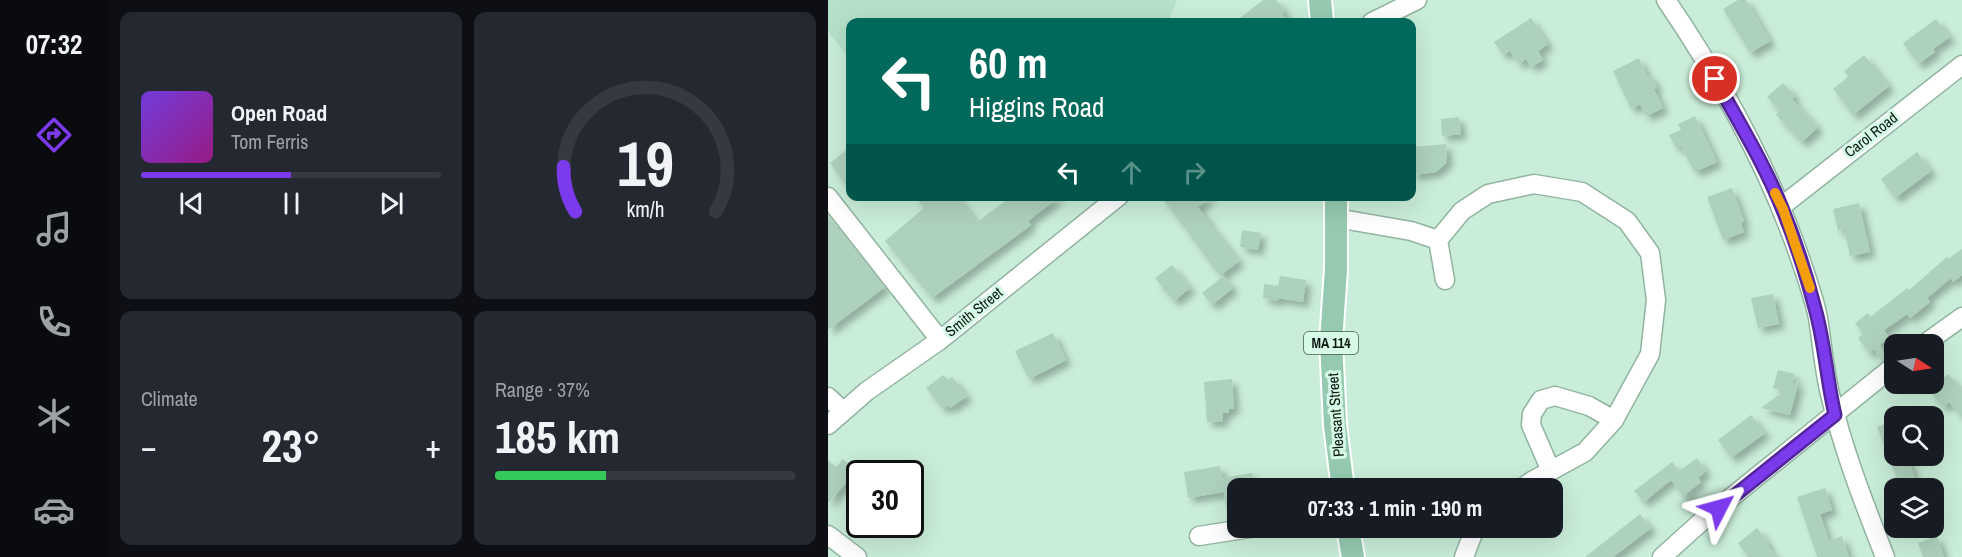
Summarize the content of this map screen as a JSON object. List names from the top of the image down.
{
  "streets": {
    "main road": ["MA 114", "Pleasant Street"],
    "street": ["Carol Road", "Smith Street"]
  },
  "north": "right",
  "page": {
    "tabs": "07:32",
    "turn": ["60 m", "Higgins Road"],
    "song": ["Open Road", "Tom Ferris"],
    "tile": [
      "Climate",
      ["Range · 37%", "185 km"]
    ],
    "heat": ["−", "23°", "+"],
    "limit": "30",
    "trip": "07:33 · 1 min · 190 m",
    "gauge": ["19", "km/h"]
  }
}
